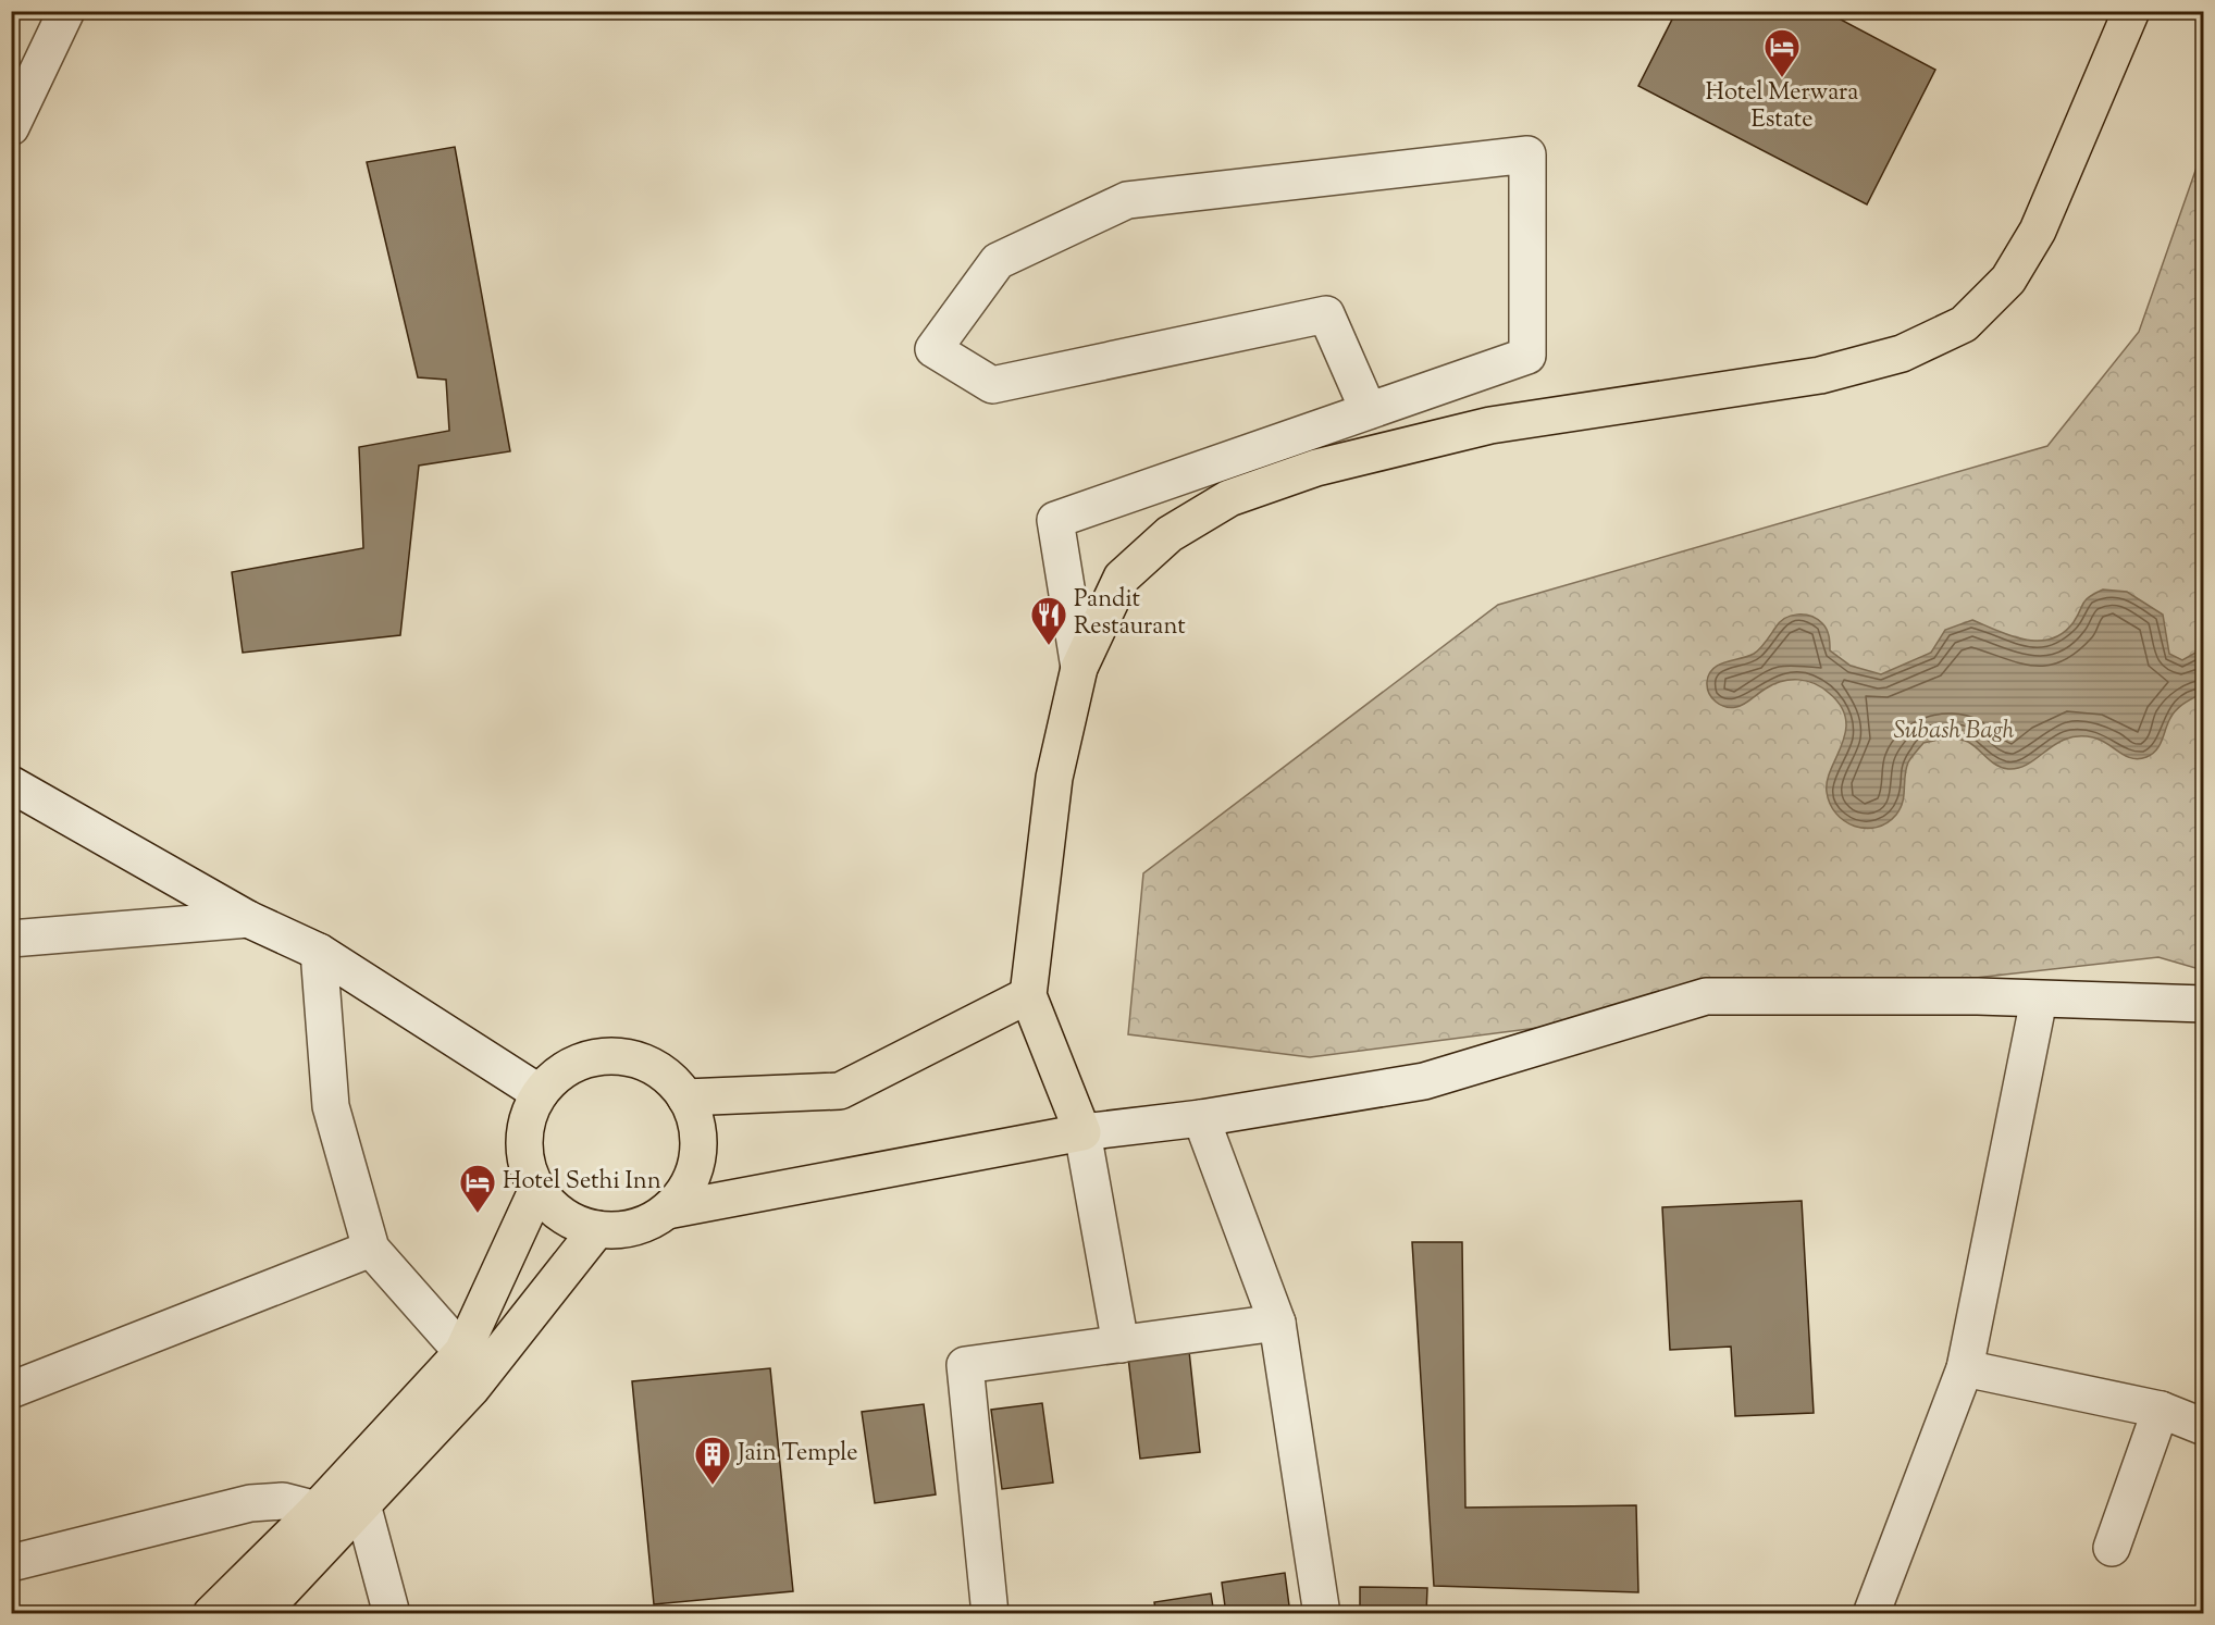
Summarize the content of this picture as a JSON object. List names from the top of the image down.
{
  "parks": ["Subash Bagh"],
  "places": {
    "hotel": ["Hotel Merwara Estate", "Hotel Sethi Inn"],
    "restaurant": ["Pandit Restaurant"],
    "building": ["Jain Temple"]
  }
}
